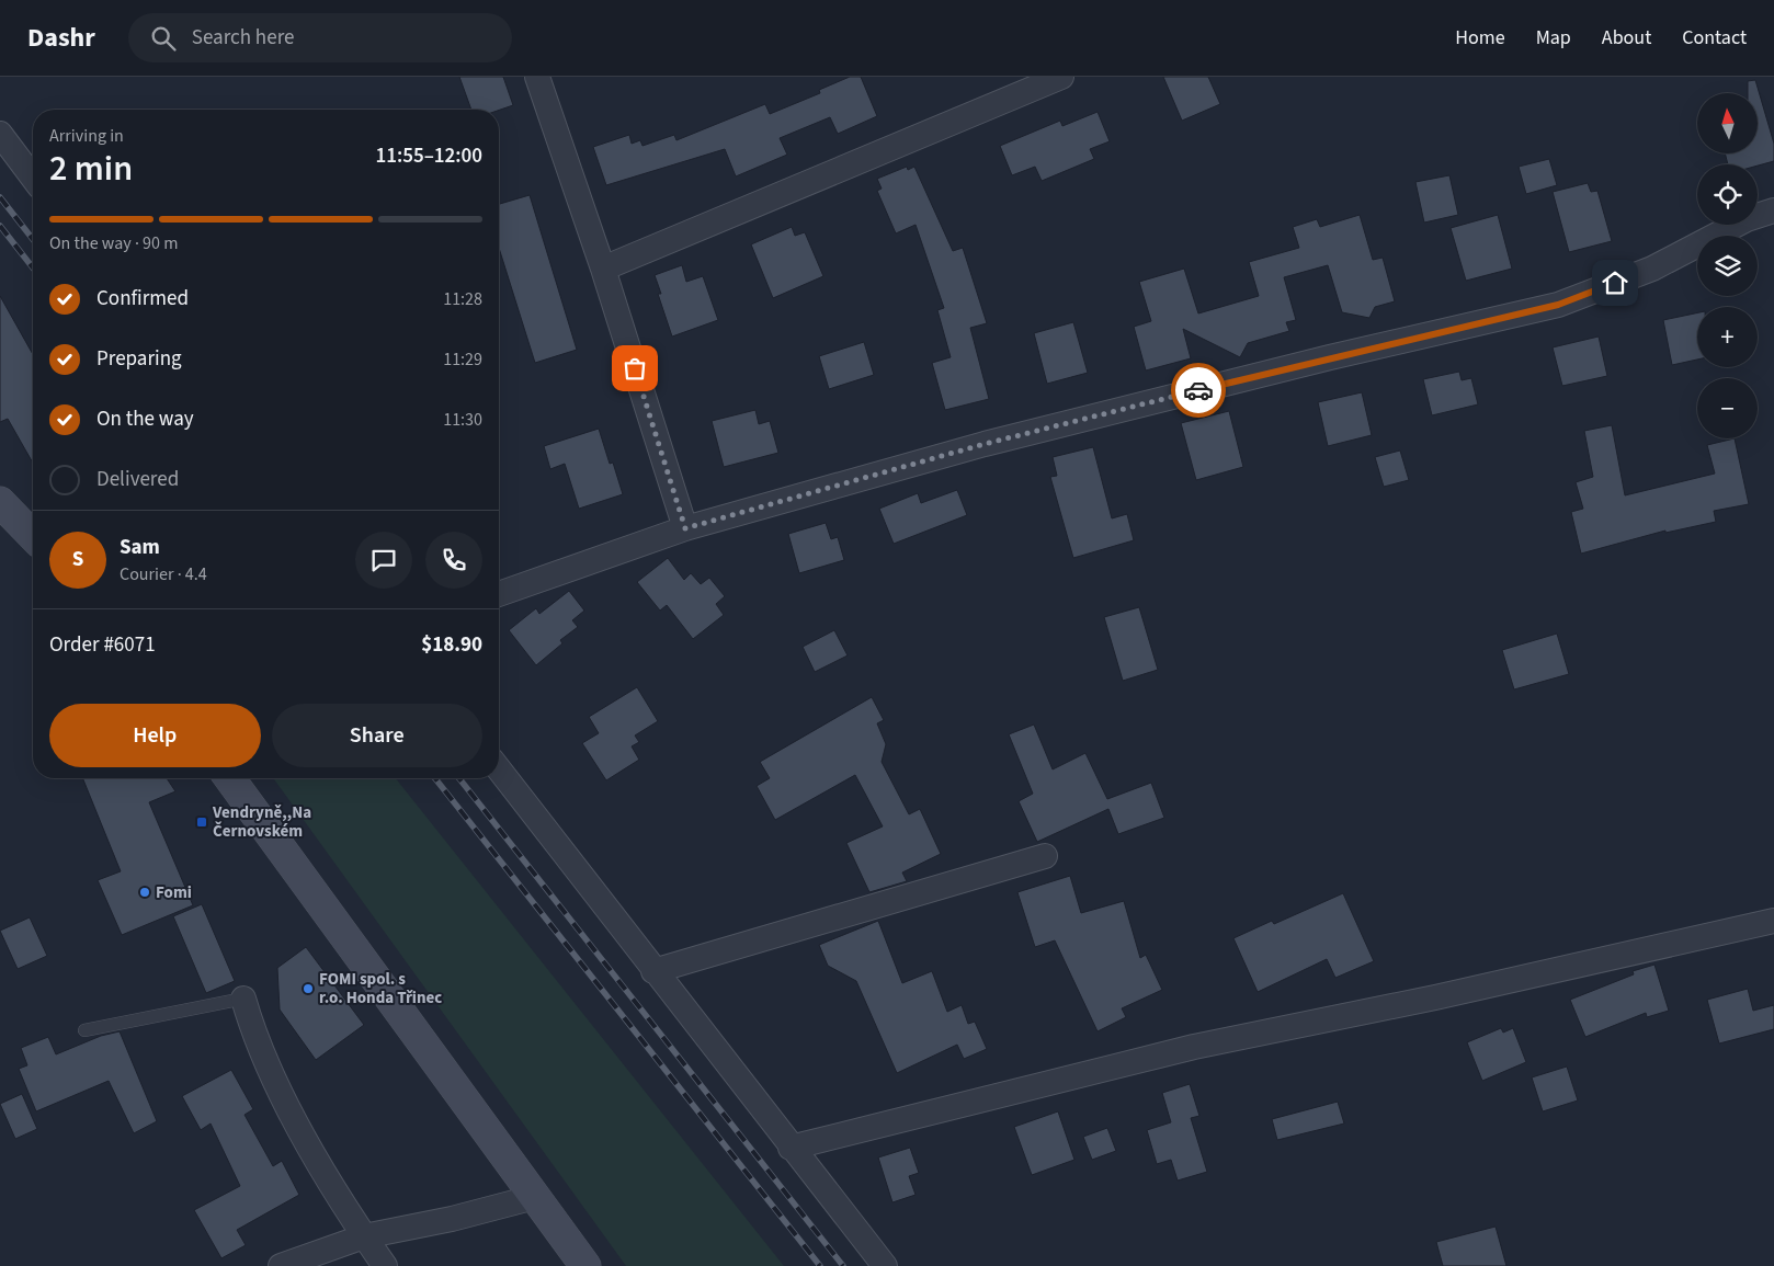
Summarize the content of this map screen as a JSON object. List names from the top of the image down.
{
  "places": {
    "transit": ["Vendryně,,Na Černovském"],
    "other": ["Fomi", "FOMI spol. s r.o. Honda Třinec"]
  },
  "north": "top",
  "page": {
    "header": "Dashr",
    "search": "Search here",
    "nav": [
      "Home",
      "Map",
      "About",
      "Contact"
    ],
    "map_buttons": ["+", "−"],
    "heading": ["2 min", "Arriving in", "11:55–12:00"],
    "panel": [
      "Sam",
      "Courier · 4.4",
      "Order #6071",
      "$18.90"
    ],
    "bar": "On the way · 90 m",
    "list": [
      ["Confirmed", "11:28"],
      ["Preparing", "11:29"],
      ["On the way", "11:30"],
      "Delivered"
    ],
    "round": "S",
    "buttons": ["Help", "Share"]
  }
}
